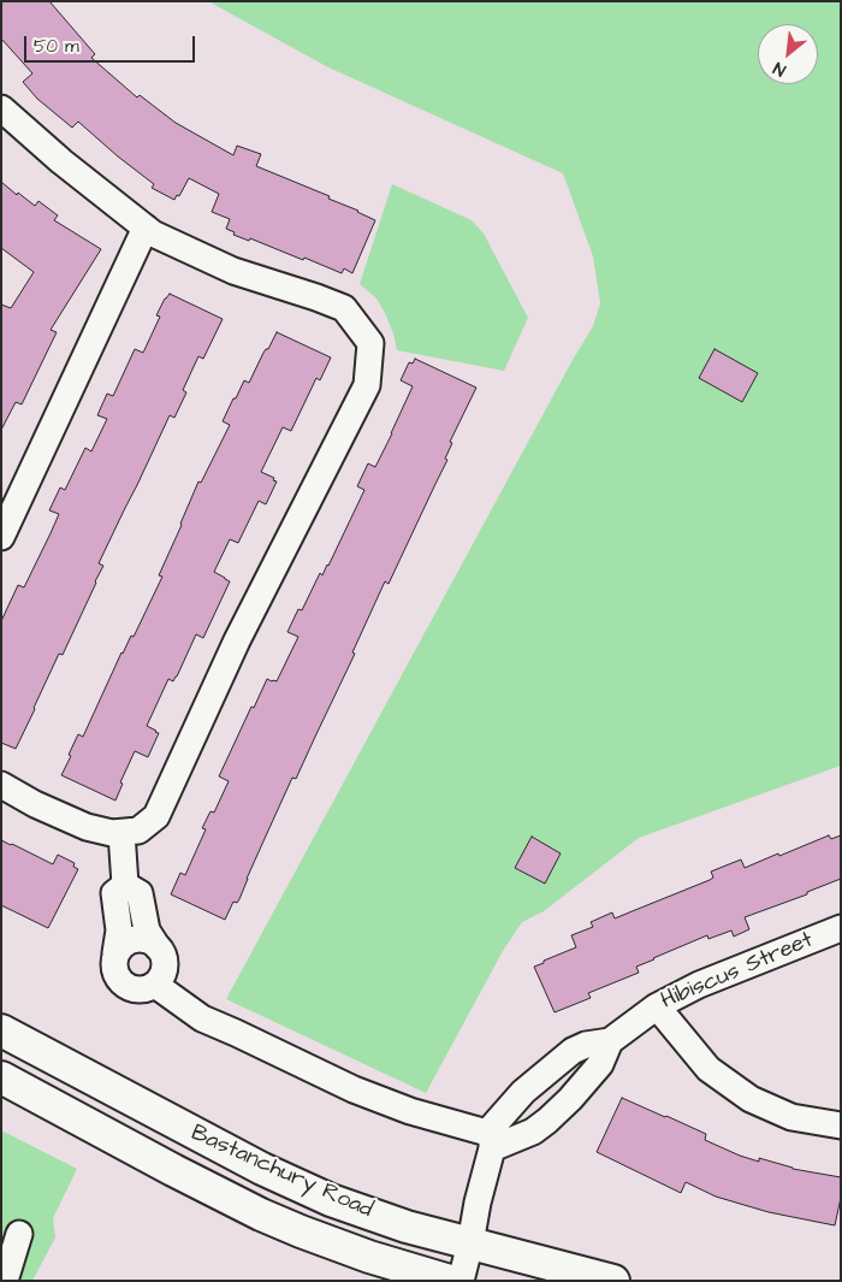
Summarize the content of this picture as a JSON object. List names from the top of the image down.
{
  "streets": {
    "main road": ["Bastanchury Road"],
    "street": ["Hibiscus Street"]
  },
  "scale_bar": "50 m",
  "north": "bottom left"
}
